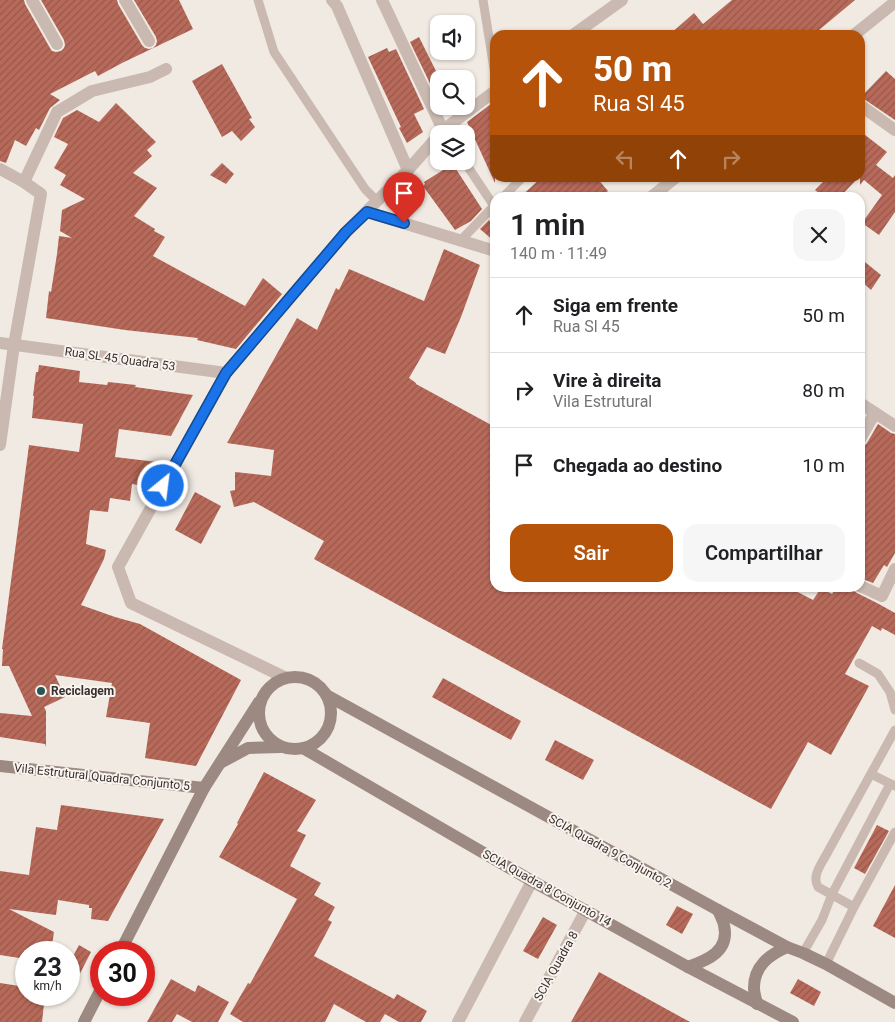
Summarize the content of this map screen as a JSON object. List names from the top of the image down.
{
  "streets": {
    "street": [
      "Rua SL 45 Quadra 53",
      "Vila Estrutural Quadra Conjunto 5",
      "SCIA Quadra 9 Conjunto 2",
      "SCIA Quadra 8 Conjunto 14",
      "SCIA Quadra 8"
    ]
  },
  "crossings": [
    ["SCIA Quadra 9 Conjunto 2", "SCIA Quadra 8 Conjunto 14"],
    ["SCIA Quadra 8 Conjunto 14", "SCIA Quadra 8"]
  ],
  "places": ["Reciclagem"],
  "page": {
    "turn": ["50 m", "Rua Sl 45"],
    "heading": ["1 min", "140 m · 11:49"],
    "list": [
      {
        "name": "Siga em frente",
        "note": "Rua Sl 45",
        "value": "50 m"
      },
      {
        "name": "Vire à direita",
        "note": "Vila Estrutural",
        "value": "80 m"
      },
      {
        "name": "Chegada ao destino",
        "value": "10 m"
      }
    ],
    "buttons": ["Sair", "Compartilhar"],
    "speed": "23 km/h",
    "limit": "30"
  }
}
